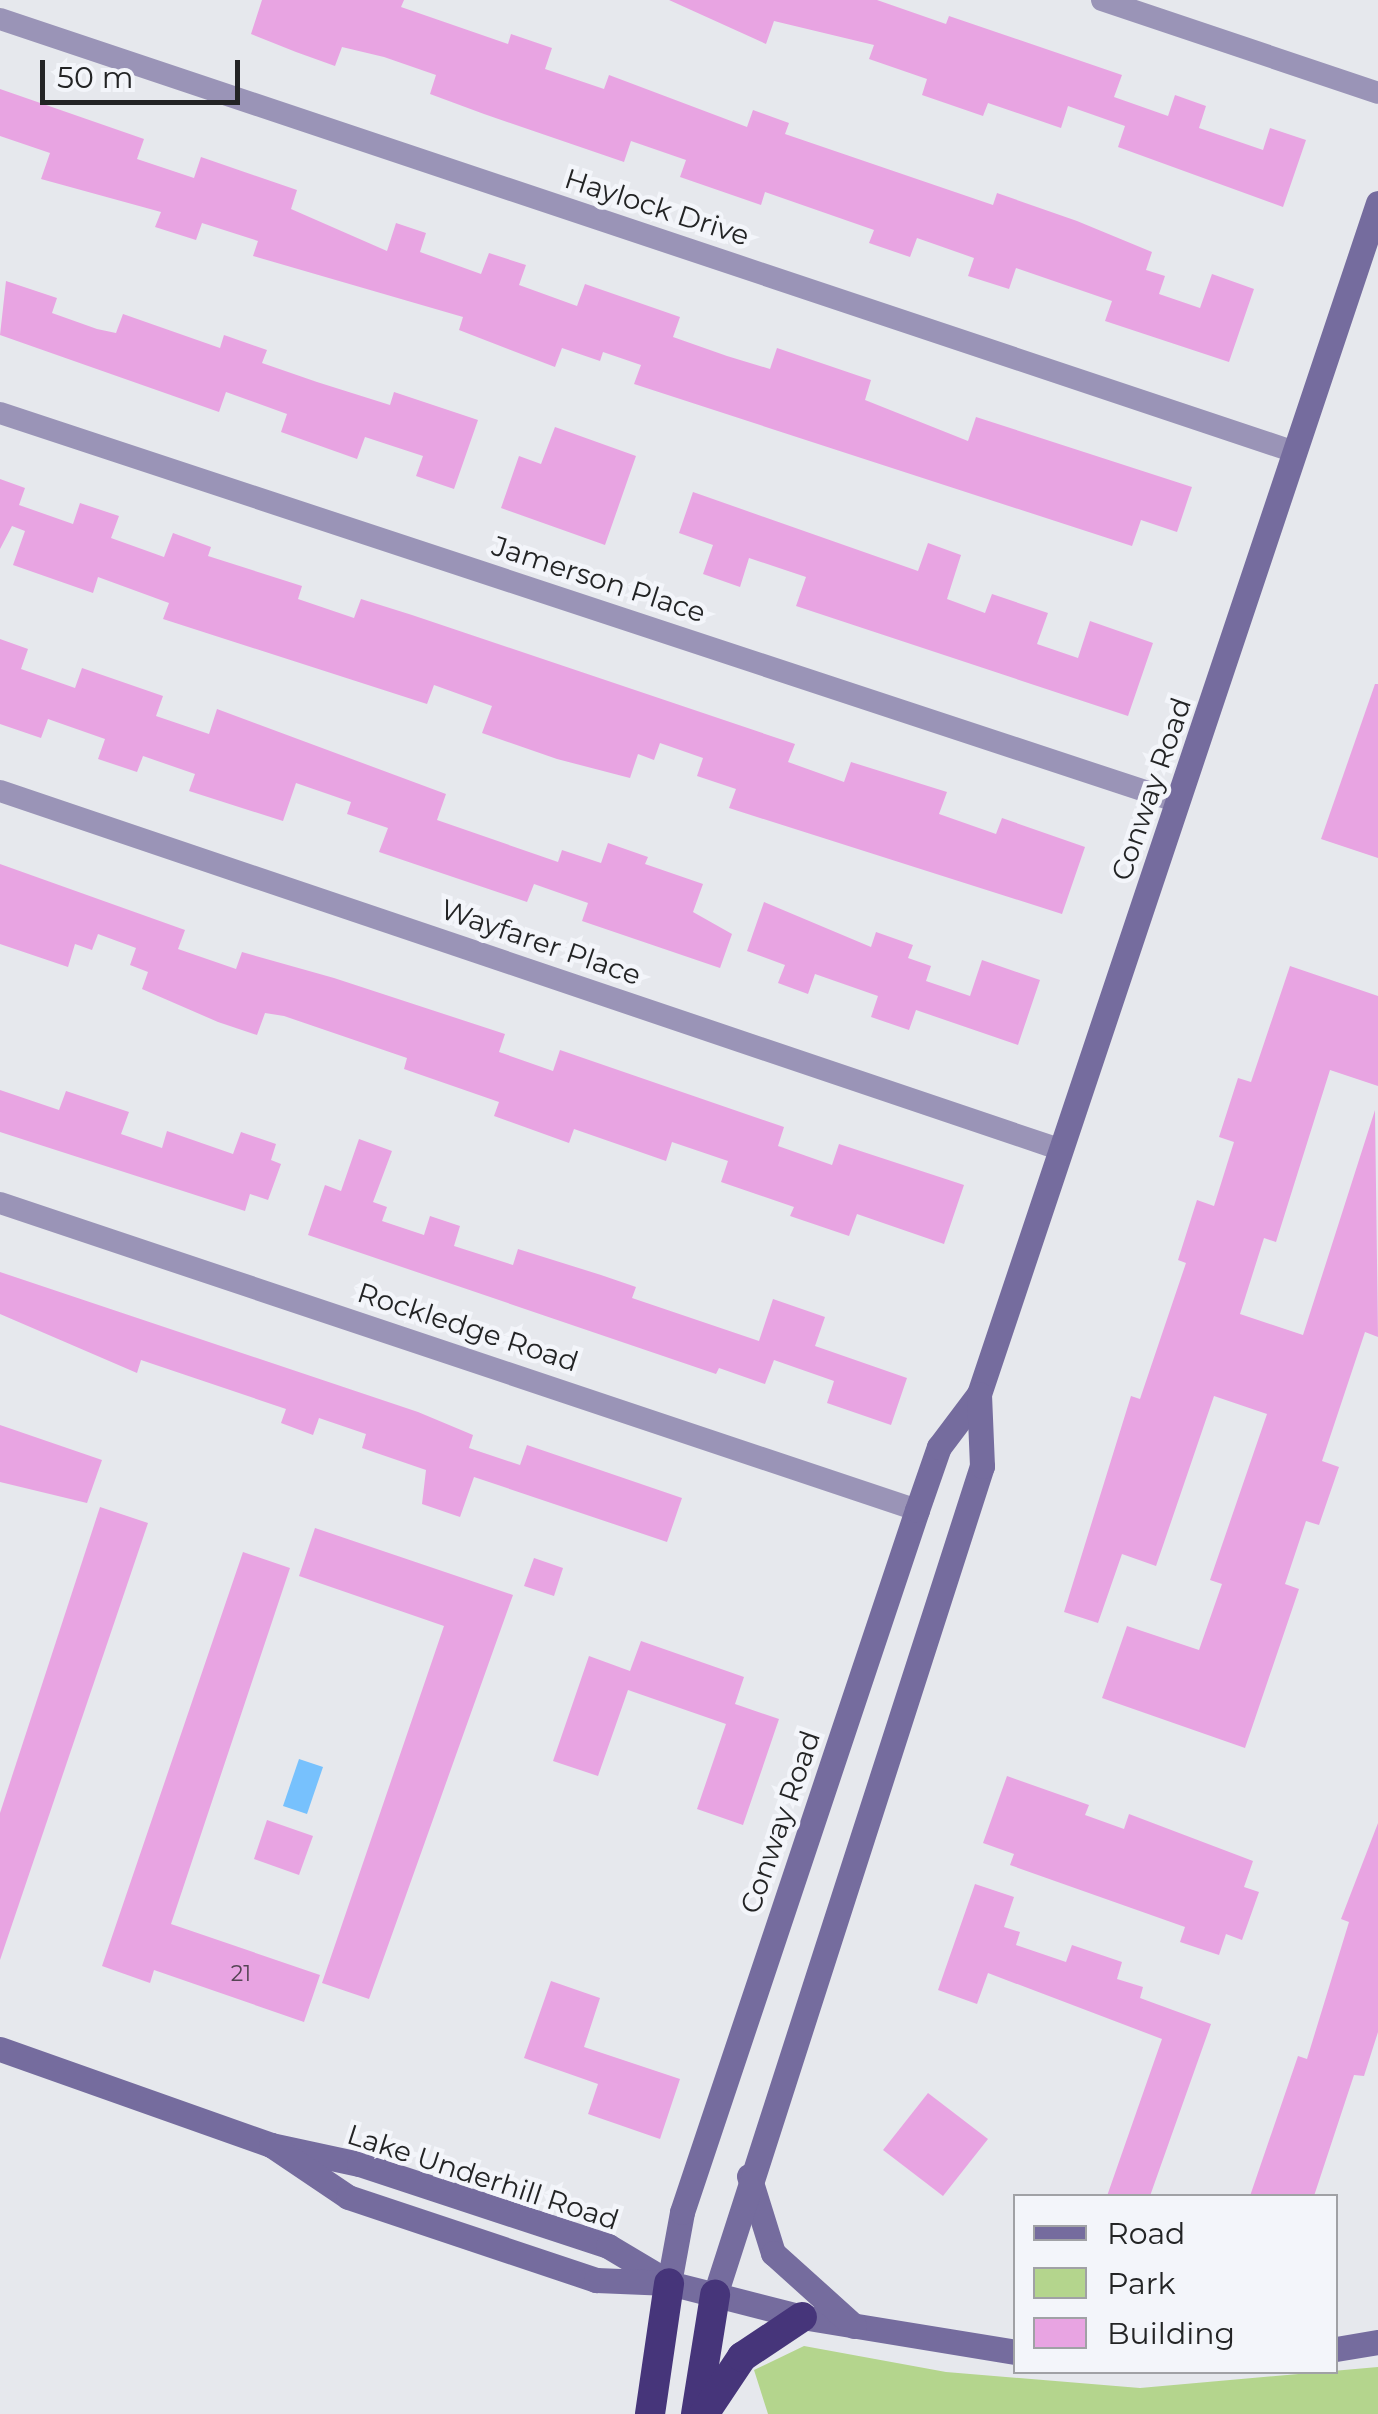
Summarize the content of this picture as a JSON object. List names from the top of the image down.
{
  "streets": {
    "main road": ["Conway Road", "Lake Underhill Road"],
    "street": [
      "Haylock Drive",
      "Jamerson Place",
      "Wayfarer Place",
      "Rockledge Road"
    ]
  },
  "crossings": [
    ["Haylock Drive", "Conway Road"],
    ["Jamerson Place", "Conway Road"],
    ["Conway Road", "Wayfarer Place"],
    ["Conway Road", "Rockledge Road"],
    ["Conway Road", "Lake Underhill Road"]
  ],
  "house_numbers": ["21"],
  "legend": ["Road", "Park", "Building"],
  "scale_bar": "50 m"
}
